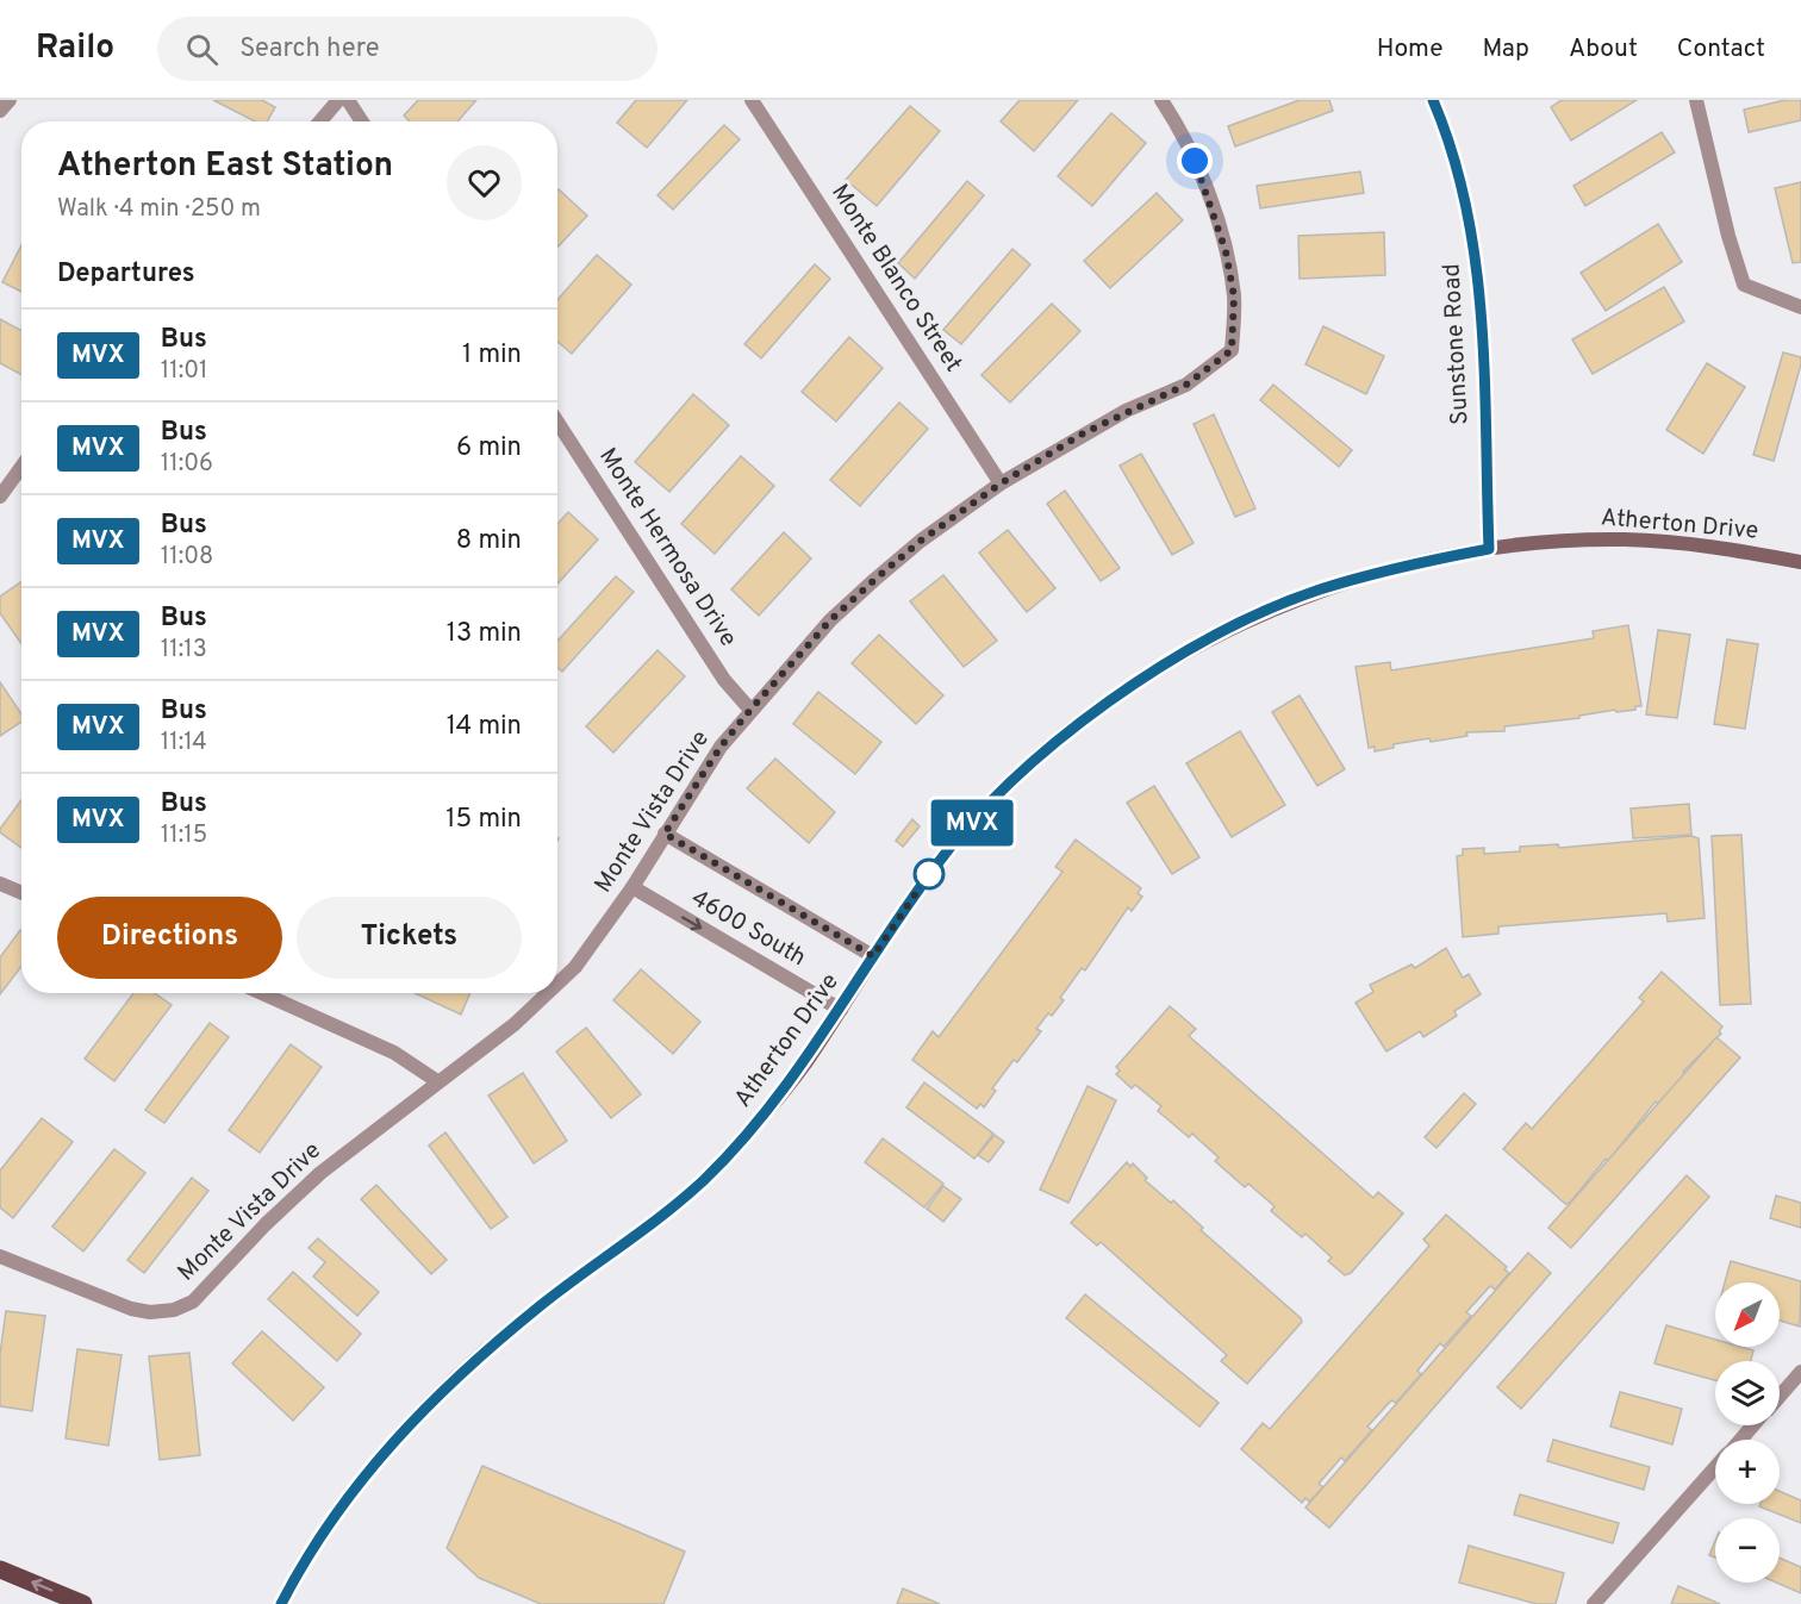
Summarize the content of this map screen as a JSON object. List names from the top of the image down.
{
  "streets": {
    "street": [
      "Monte Blanco Street",
      "Sunstone Road",
      "Atherton Drive",
      "Monte Hermosa Drive",
      "Monte Vista Drive",
      "4600 South"
    ]
  },
  "crossings": [
    ["Monte Blanco Street", "Monte Vista Drive"],
    ["Sunstone Road", "Atherton Drive"],
    ["Atherton Drive", "4600 South"],
    ["Monte Hermosa Drive", "Monte Vista Drive"],
    ["Monte Vista Drive", "4600 South"]
  ],
  "lines": ["bus line MVX"],
  "north": "bottom left",
  "page": {
    "header": "Railo",
    "search": "Search here",
    "nav": [
      "Home",
      "Map",
      "About",
      "Contact"
    ],
    "on_map": "MVX",
    "heading": [
      ["Atherton East Station", "Walk · 4 min · 250 m"],
      "Departures"
    ],
    "list": [
      {
        "mark": "MVX",
        "name": "Bus",
        "note": "11:01",
        "value": "1 min"
      },
      {
        "mark": "MVX",
        "name": "Bus",
        "note": "11:06",
        "value": "6 min"
      },
      {
        "mark": "MVX",
        "name": "Bus",
        "note": "11:08",
        "value": "8 min"
      },
      {
        "mark": "MVX",
        "name": "Bus",
        "note": "11:13",
        "value": "13 min"
      },
      {
        "mark": "MVX",
        "name": "Bus",
        "note": "11:14",
        "value": "14 min"
      },
      {
        "mark": "MVX",
        "name": "Bus",
        "note": "11:15",
        "value": "15 min"
      }
    ],
    "buttons": ["Directions", "Tickets"],
    "map_buttons": ["+", "−"]
  }
}
